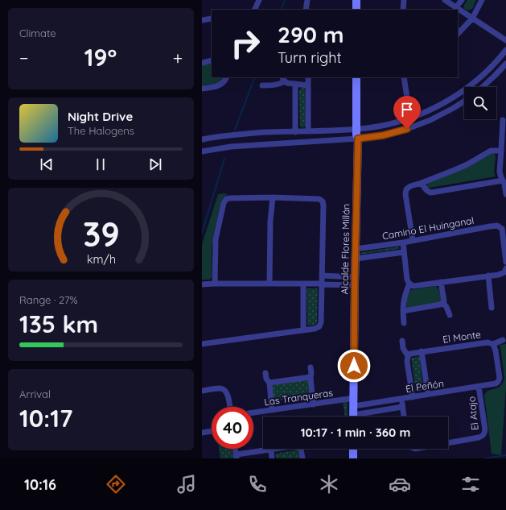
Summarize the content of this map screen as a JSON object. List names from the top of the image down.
{
  "streets": {
    "street": [
      "Camino El Huinganal",
      "Alcalde Flores Millán",
      "El Monte",
      "El Peñón",
      "Las Tranqueras",
      "El Atajo"
    ]
  },
  "crossings": [
    ["Camino El Huinganal", "Alcalde Flores Millán"],
    ["Alcalde Flores Millán", "El Peñón"],
    ["Alcalde Flores Millán", "Las Tranqueras"],
    ["El Monte", "El Peñón"],
    ["El Peñón", "Las Tranqueras"],
    ["El Peñón", "El Atajo"]
  ],
  "page": {
    "tile": [
      "Climate",
      ["Range · 27%", "135 km"],
      ["Arrival", "10:17"]
    ],
    "turn": ["290 m", "Turn right"],
    "heat": ["−", "19°", "+"],
    "song": ["Night Drive", "The Halogens"],
    "limit": "40",
    "trip": "10:17 · 1 min · 360 m",
    "tabs": "10:16",
    "gauge": ["39", "km/h"]
  }
}
